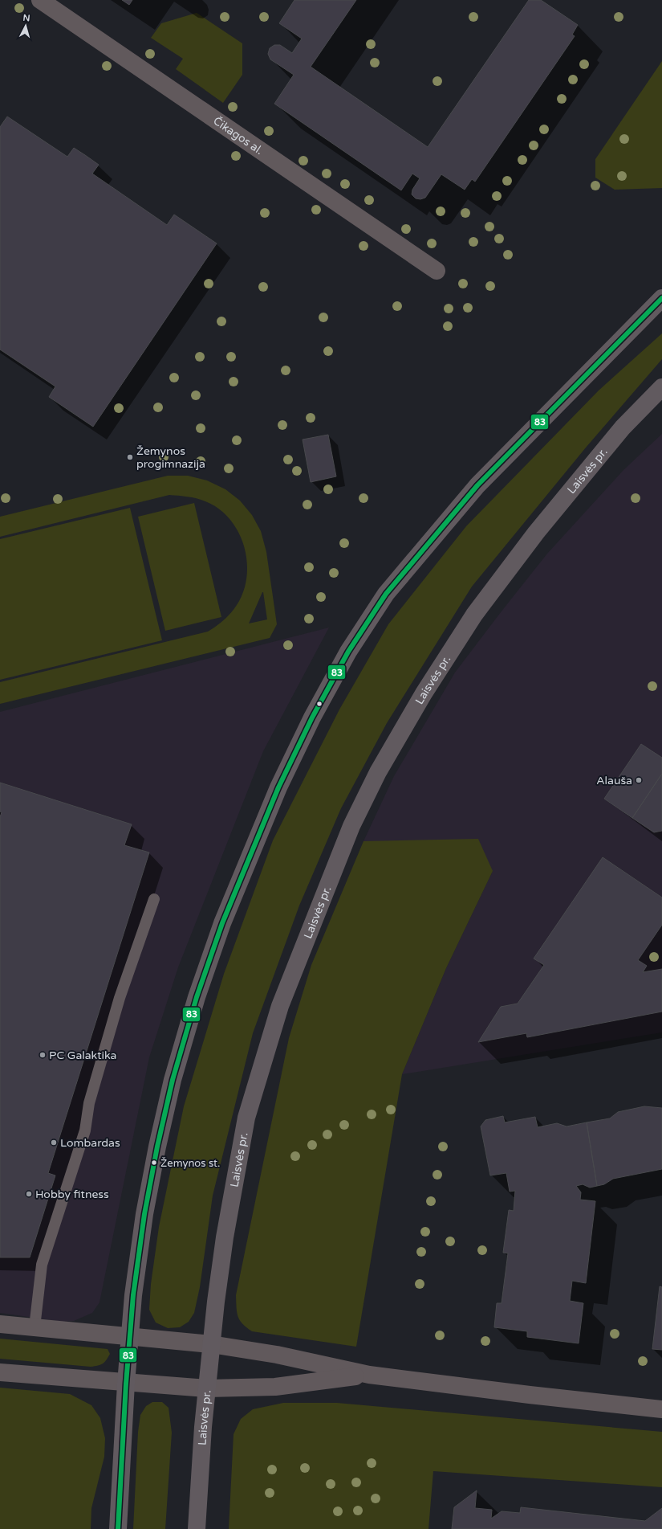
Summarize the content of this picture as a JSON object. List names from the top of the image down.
{
  "streets": {
    "main road": ["Laisvės pr."],
    "street": ["Čikagos al."]
  },
  "places": [
    "Žemynos progimnazija",
    "Alauša",
    "PC Galaktika",
    "Lombardas",
    "Žemynos st.",
    "Hobby fitness"
  ],
  "lines": ["transit line 83"],
  "north": "top"
}
